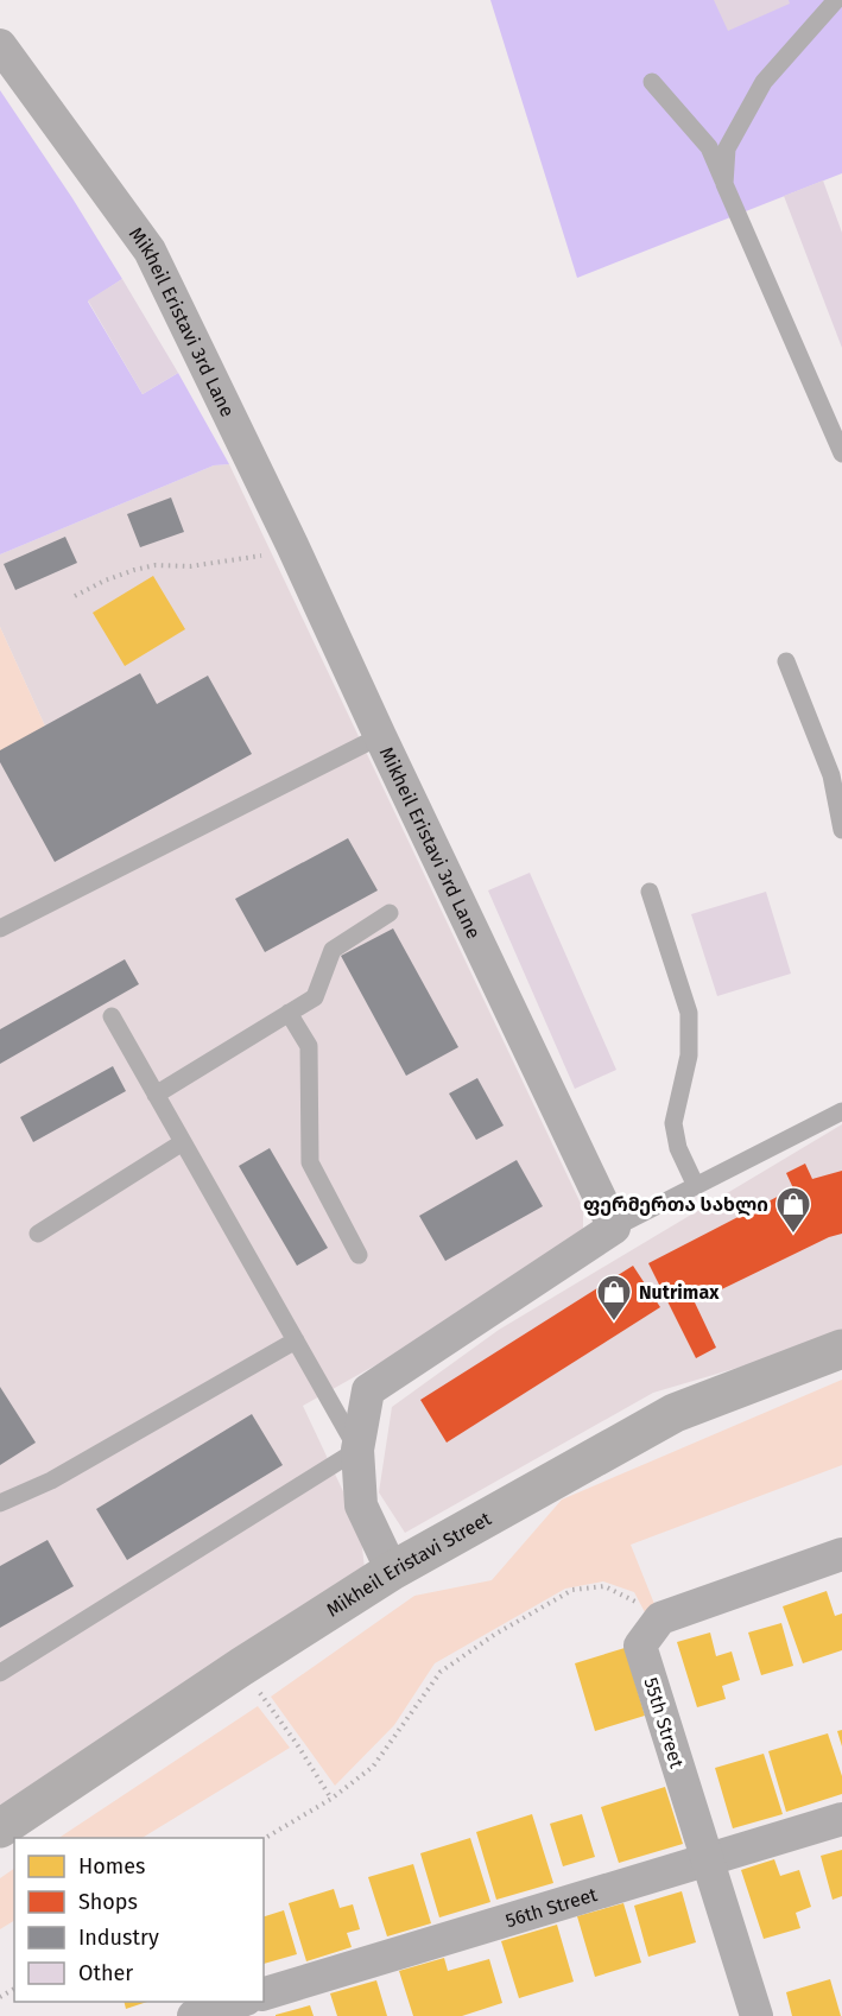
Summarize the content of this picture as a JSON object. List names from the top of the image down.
{
  "streets": {
    "main road": ["Mikheil Eristavi Street"],
    "street": ["Mikheil Eristavi 3rd Lane", "55th Street", "56th Street"]
  },
  "crossings": [
    ["55th Street", "56th Street"]
  ],
  "places": {
    "shop": ["ფერმერთა სახლი", "Nutrimax"]
  },
  "legend": [
    "Homes",
    "Shops",
    "Industry",
    "Other"
  ]
}
